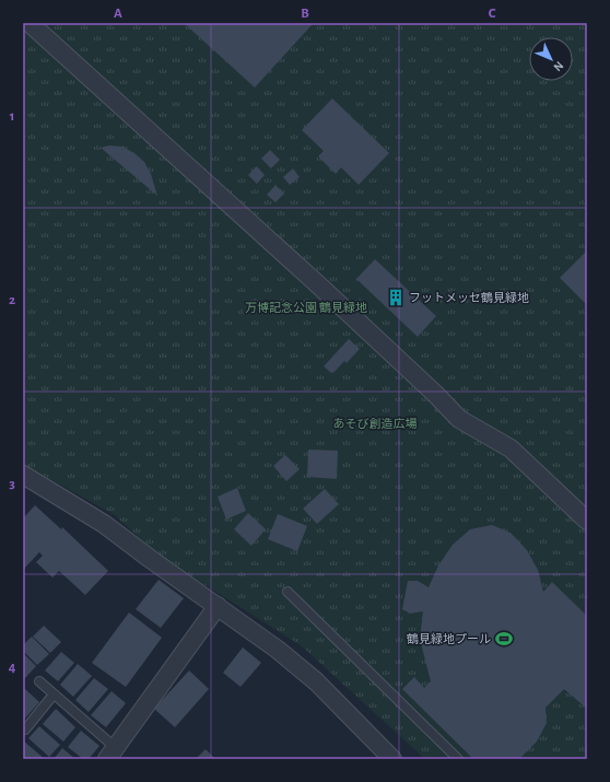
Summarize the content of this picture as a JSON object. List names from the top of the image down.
{
  "parks": ["万博記念公園 鶴見緑地", "あそび創造広場"],
  "places": {
    "building": ["フットメッセ鶴見緑地"],
    "sports": ["鶴見緑地プール"]
  },
  "north": "bottom right",
  "grid": {
    "columns": ["A", "B", "C"],
    "rows": [
      "1",
      "2",
      "3",
      "4"
    ]
  }
}
